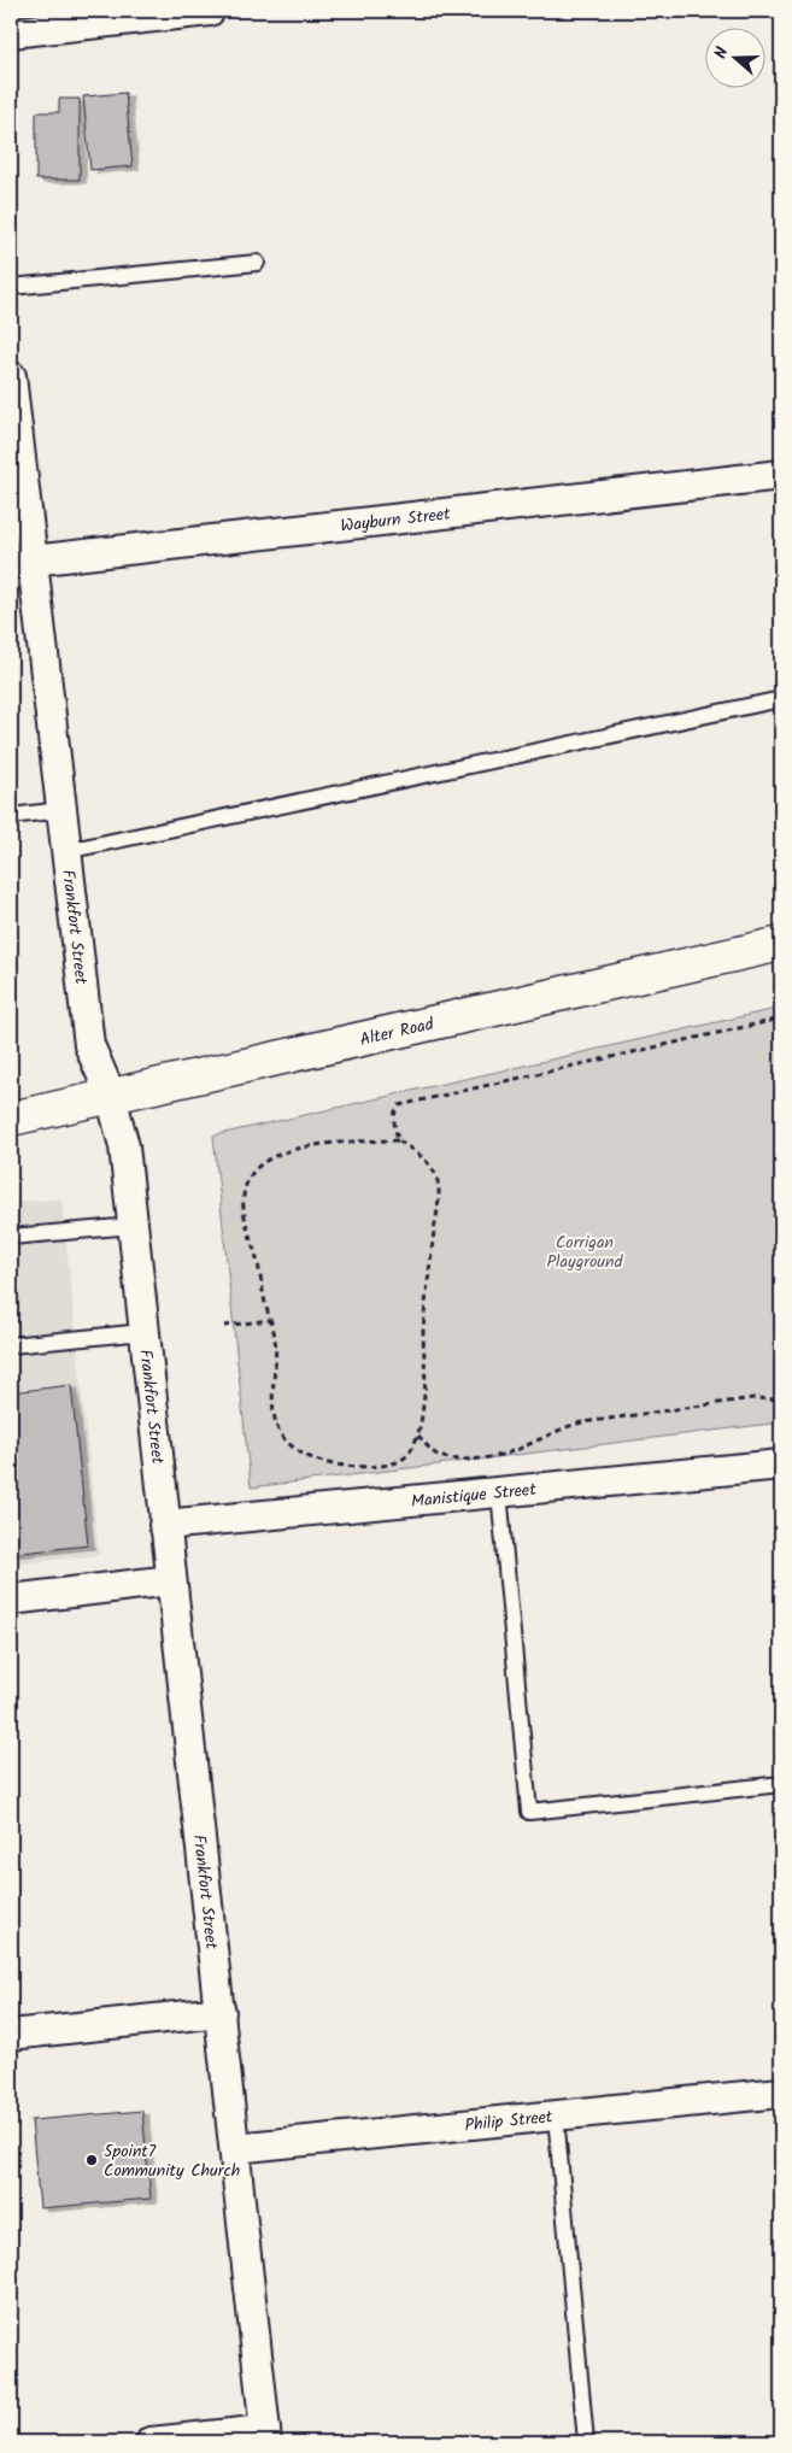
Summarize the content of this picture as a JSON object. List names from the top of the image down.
{
  "streets": {
    "street": [
      "Wayburn Street",
      "Frankfort Street",
      "Alter Road",
      "Manistique Street",
      "Philip Street"
    ]
  },
  "crossings": [
    ["Wayburn Street", "Frankfort Street"],
    ["Frankfort Street", "Alter Road"],
    ["Frankfort Street", "Manistique Street"],
    ["Frankfort Street", "Philip Street"]
  ],
  "parks": ["Corrigan Playground"],
  "places": ["5point7 Community Church"],
  "north": "left"
}
